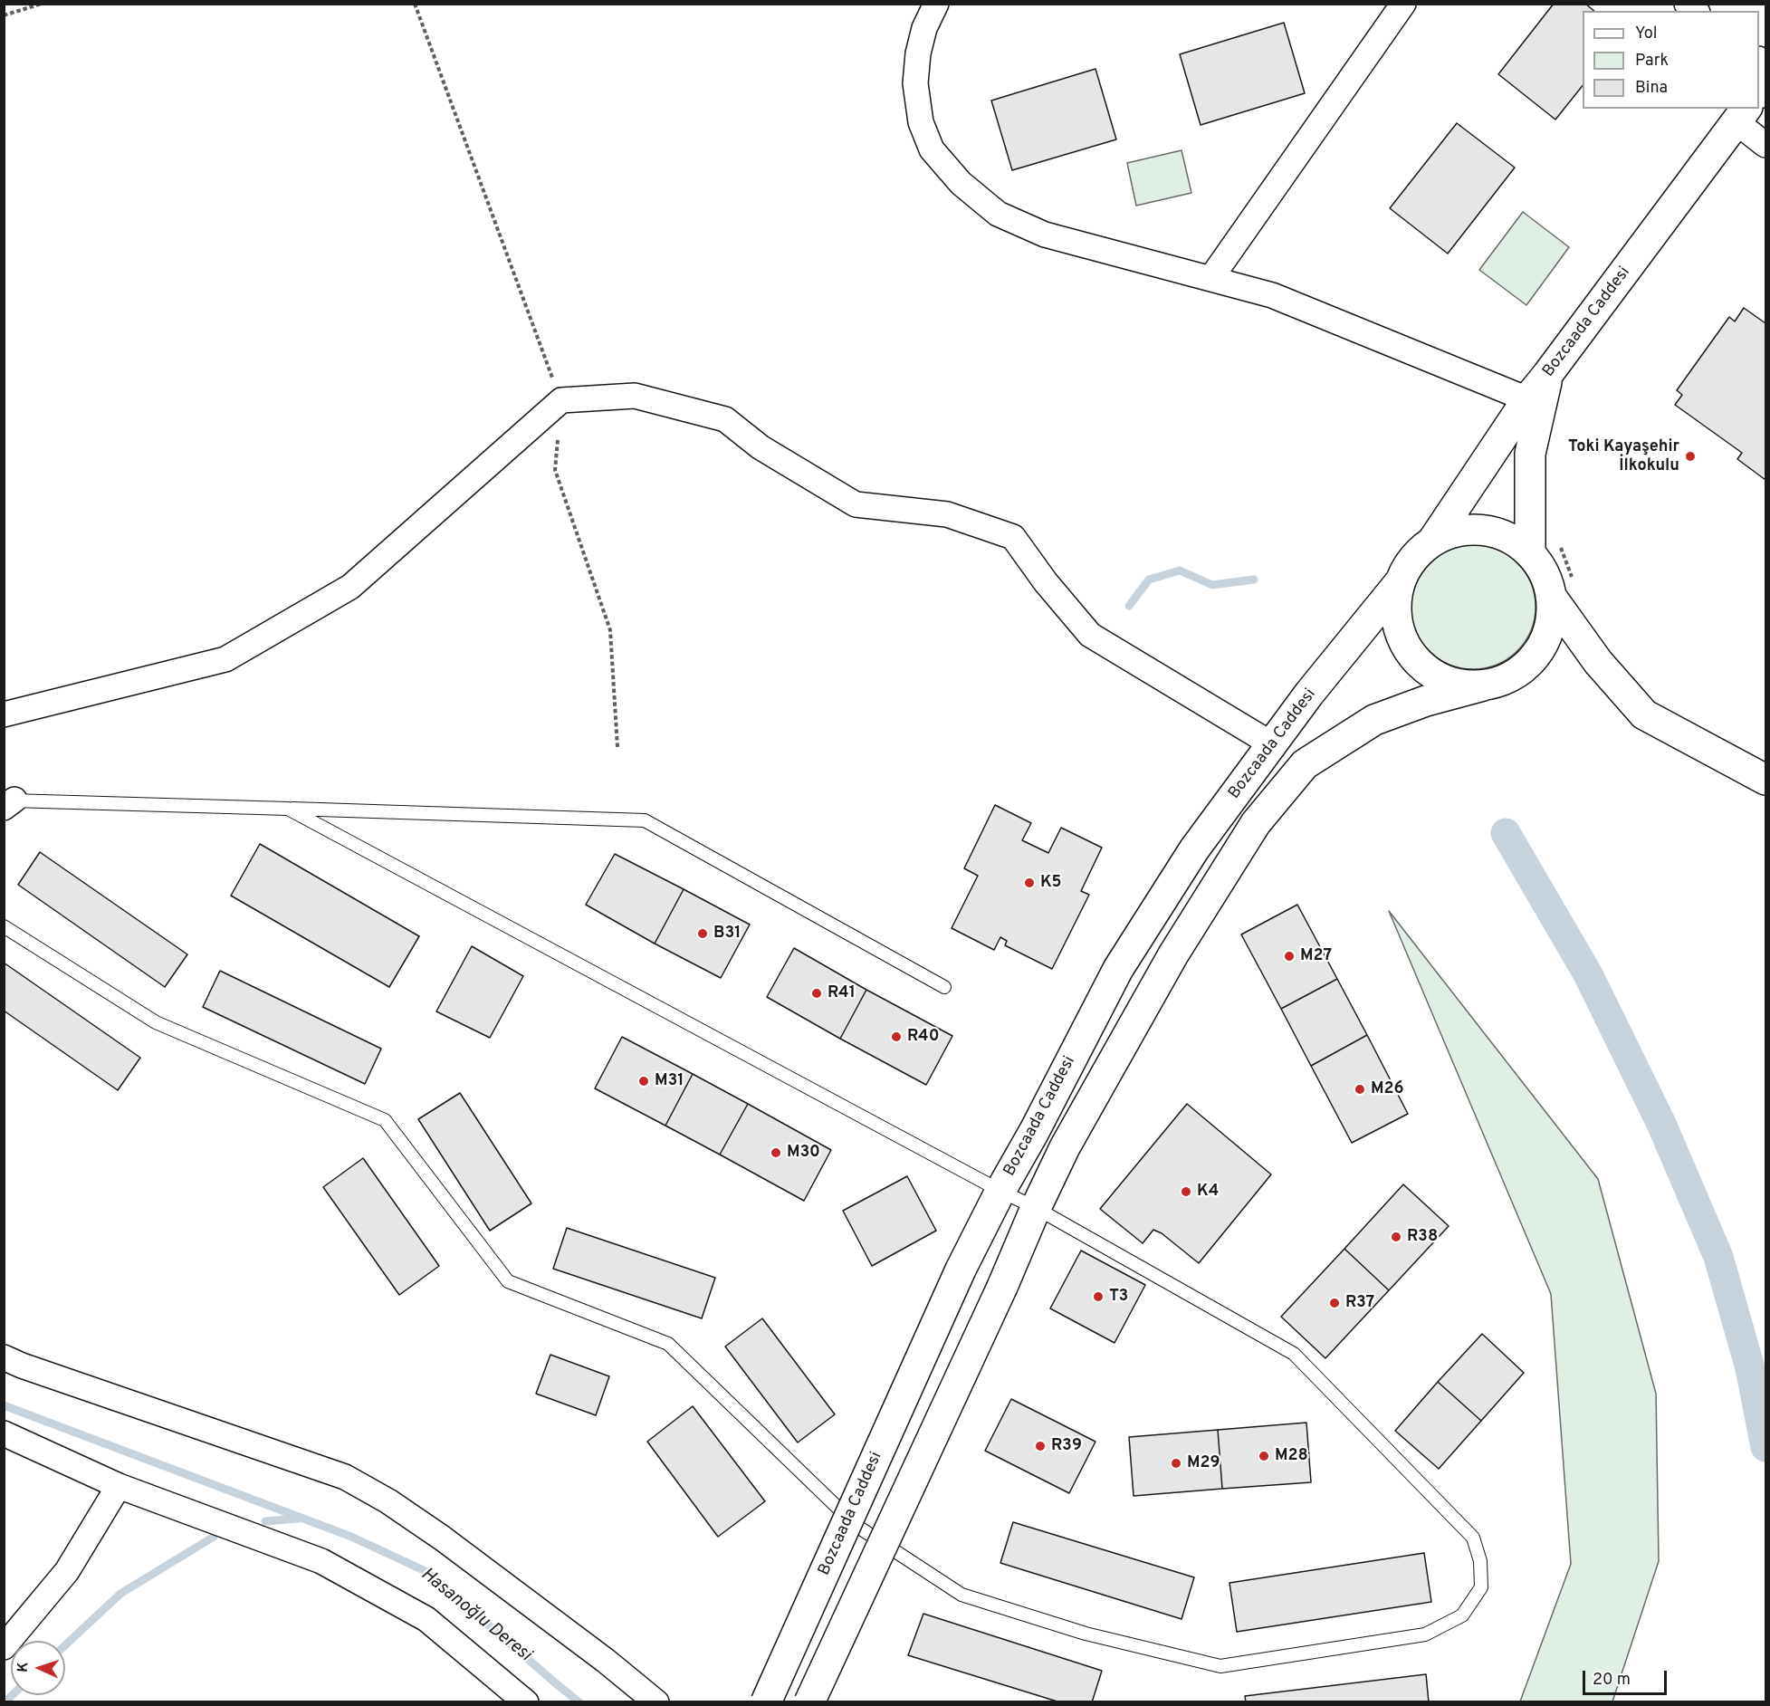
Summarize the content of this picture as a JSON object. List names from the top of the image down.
{
  "streets": {
    "street": ["Bozcaada Caddesi"]
  },
  "water": ["Hasanoğlu Deresi"],
  "places": [
    "Toki Kayaşehir İlkokulu",
    "K5",
    "B31",
    "M27",
    "R41",
    "R40",
    "M31",
    "M26",
    "M30",
    "K4",
    "R38",
    "T3",
    "R37",
    "R39",
    "M28",
    "M29"
  ],
  "legend": ["Yol", "Park", "Bina"],
  "scale_bar": "20 m",
  "north": "left"
}
